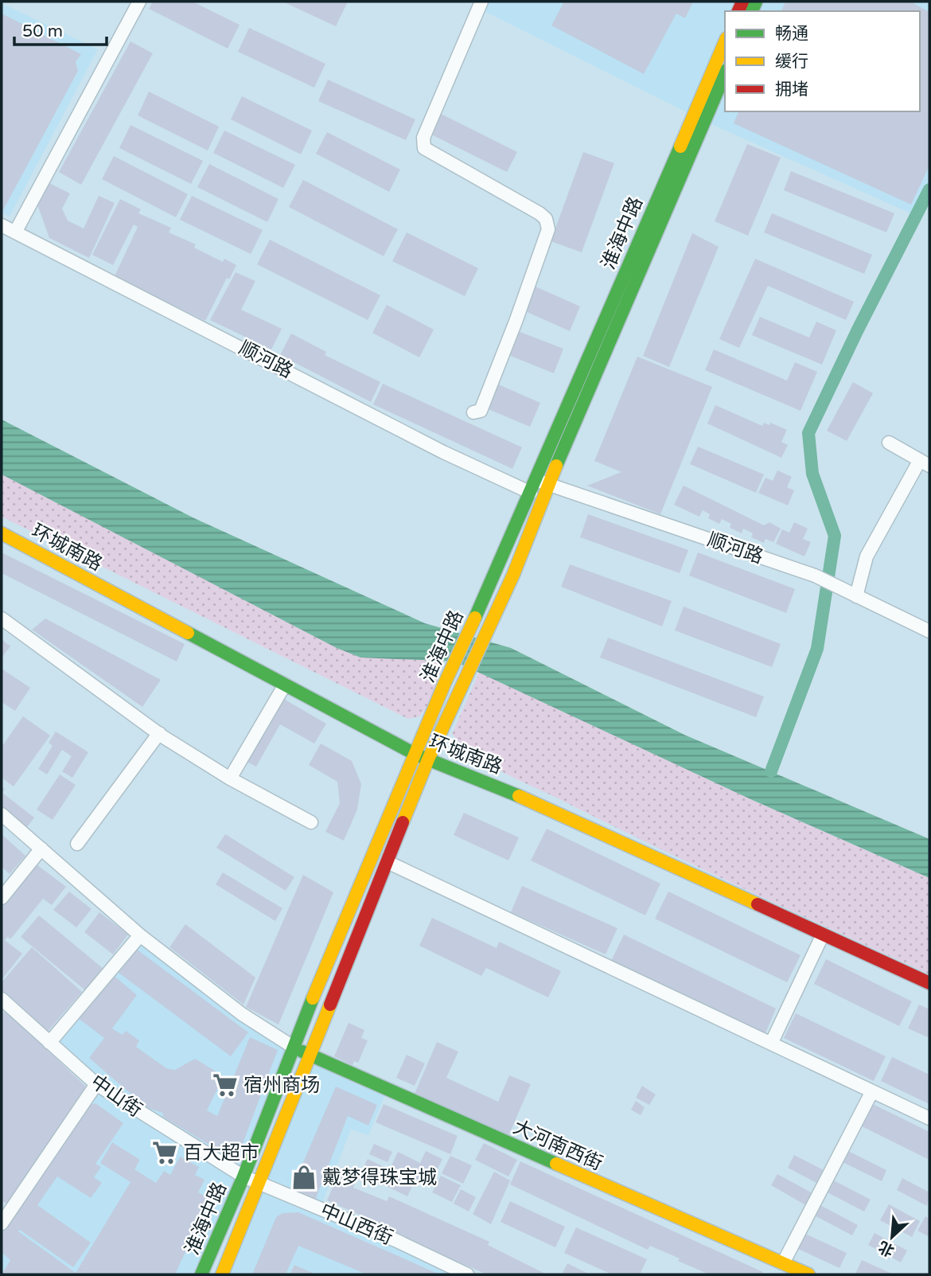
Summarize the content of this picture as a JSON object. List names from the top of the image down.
{
  "streets": {
    "main road": ["淮海中路", "环城南路", "大河南西街"],
    "street": ["顺河路", "中山街", "中山西街"]
  },
  "crossings": [
    ["淮海中路", "顺河路"],
    ["淮海中路", "环城南路"],
    ["淮海中路", "中山街"],
    ["淮海中路", "大河南西街"],
    ["淮海中路", "中山西街"],
    ["中山街", "中山西街"]
  ],
  "places": {
    "supermarket": ["宿州商场", "百大超市"],
    "shop": ["戴梦得珠宝城"]
  },
  "legend": ["畅通", "缓行", "拥堵"],
  "scale_bar": "50 m",
  "north": "bottom left"
}
